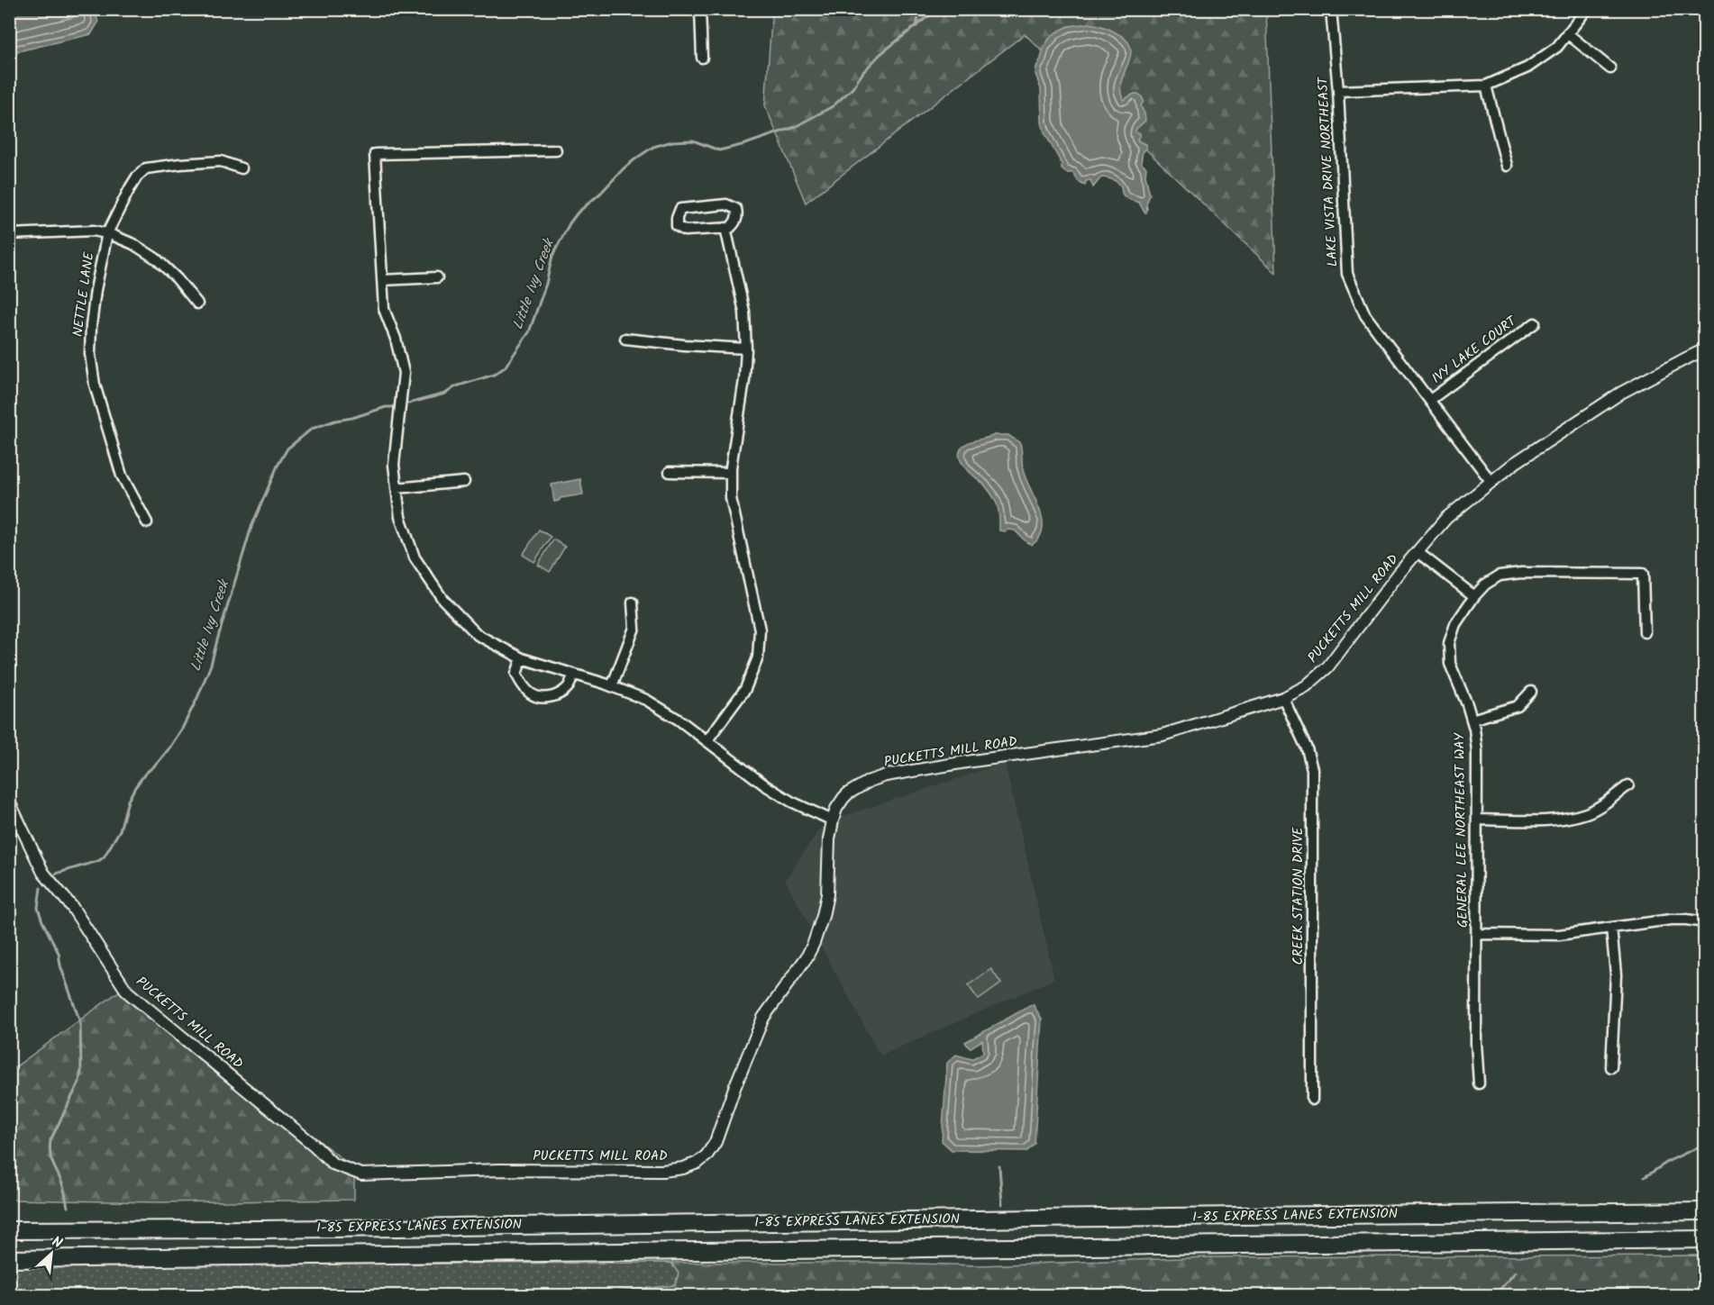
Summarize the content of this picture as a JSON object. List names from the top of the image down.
{
  "streets": {
    "highway": ["I-85 EXPRESS LANES EXTENSION"],
    "street": [
      "LAKE VISTA DRIVE NORTHEAST",
      "NETTLE LANE",
      "IVY LAKE COURT",
      "PUCKETTS MILL ROAD",
      "GENERAL LEE NORTHEAST WAY",
      "CREEK STATION DRIVE"
    ]
  },
  "crossings": [
    ["LAKE VISTA DRIVE NORTHEAST", "IVY LAKE COURT"],
    ["LAKE VISTA DRIVE NORTHEAST", "PUCKETTS MILL ROAD"],
    ["PUCKETTS MILL ROAD", "CREEK STATION DRIVE"]
  ],
  "water": ["Little Ivy Creek"],
  "north": "top right"
}
